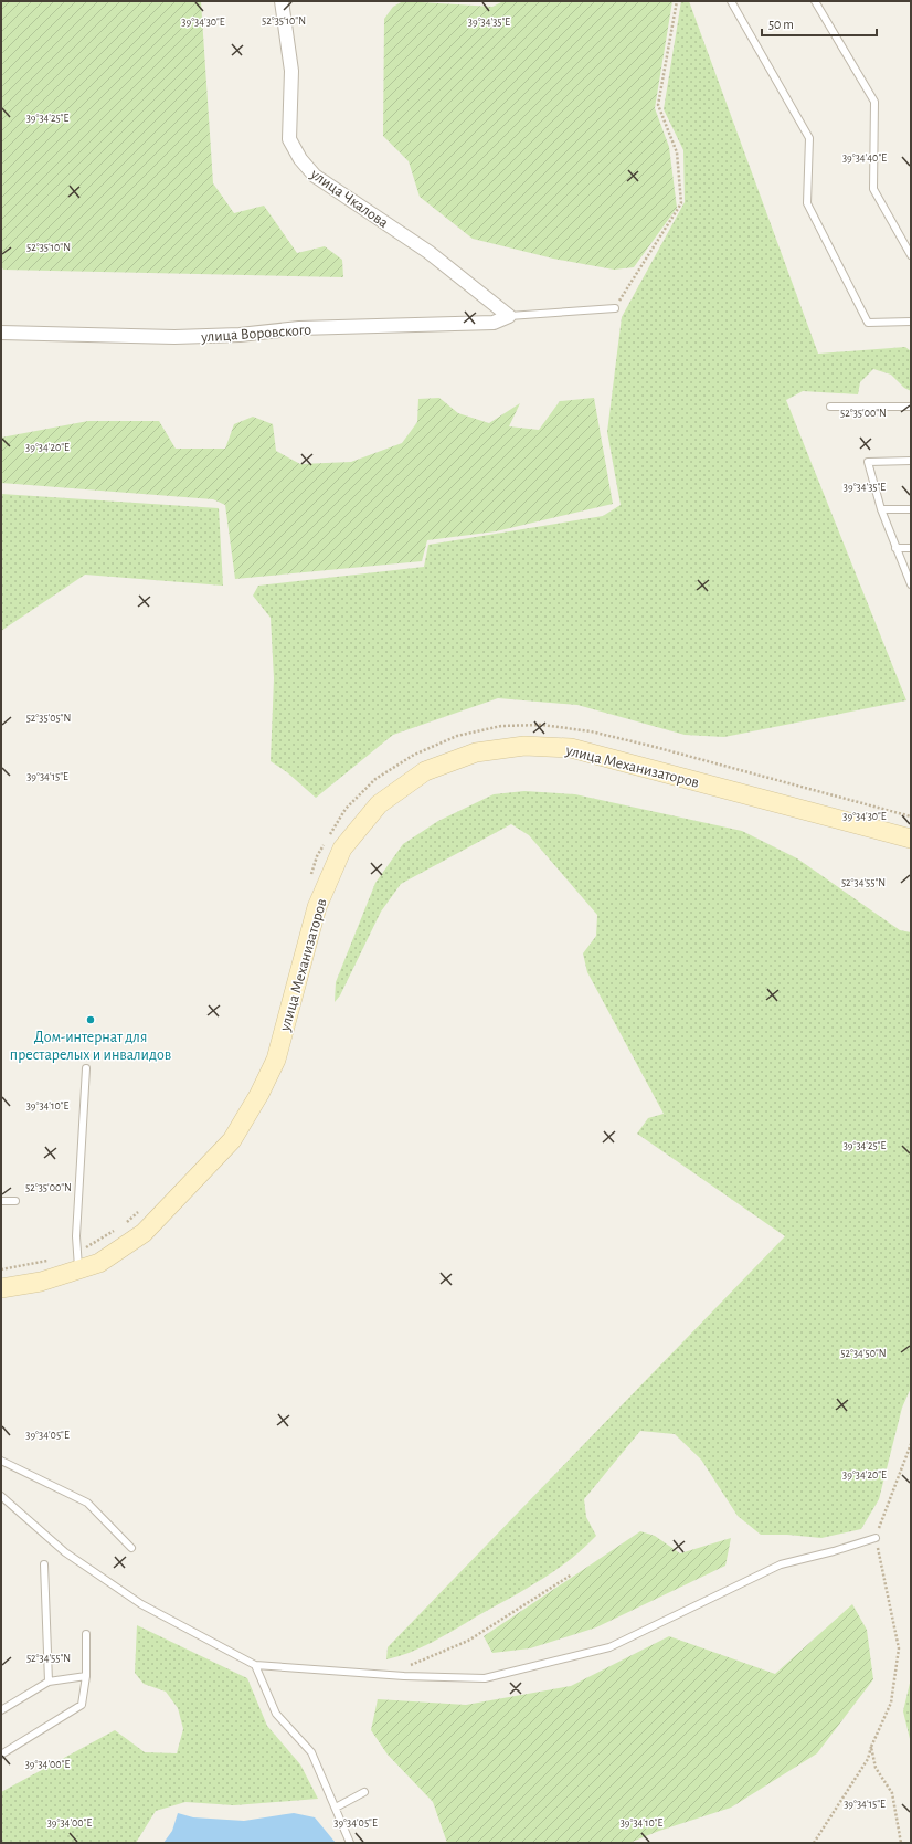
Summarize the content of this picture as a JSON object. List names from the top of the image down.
{
  "streets": {
    "main road": ["улица Механизаторов"],
    "street": ["улица Чкалова", "улица Воровского"]
  },
  "crossings": [
    ["улица Чкалова", "улица Воровского"]
  ],
  "places": ["Дом-интернат для престарелых и инвалидов"],
  "scale_bar": "50 m",
  "coordinates": [
    "52°35'10\"N",
    "39°34'30\"E",
    "39°34'35\"E",
    "39°34'25\"E",
    "39°34'40\"E",
    "52°35'00\"N",
    "39°34'20\"E",
    "52°35'05\"N",
    "39°34'15\"E",
    "52°34'55\"N",
    "39°34'10\"E",
    "52°34'50\"N",
    "39°34'05\"E",
    "39°34'00\"E"
  ]
}
